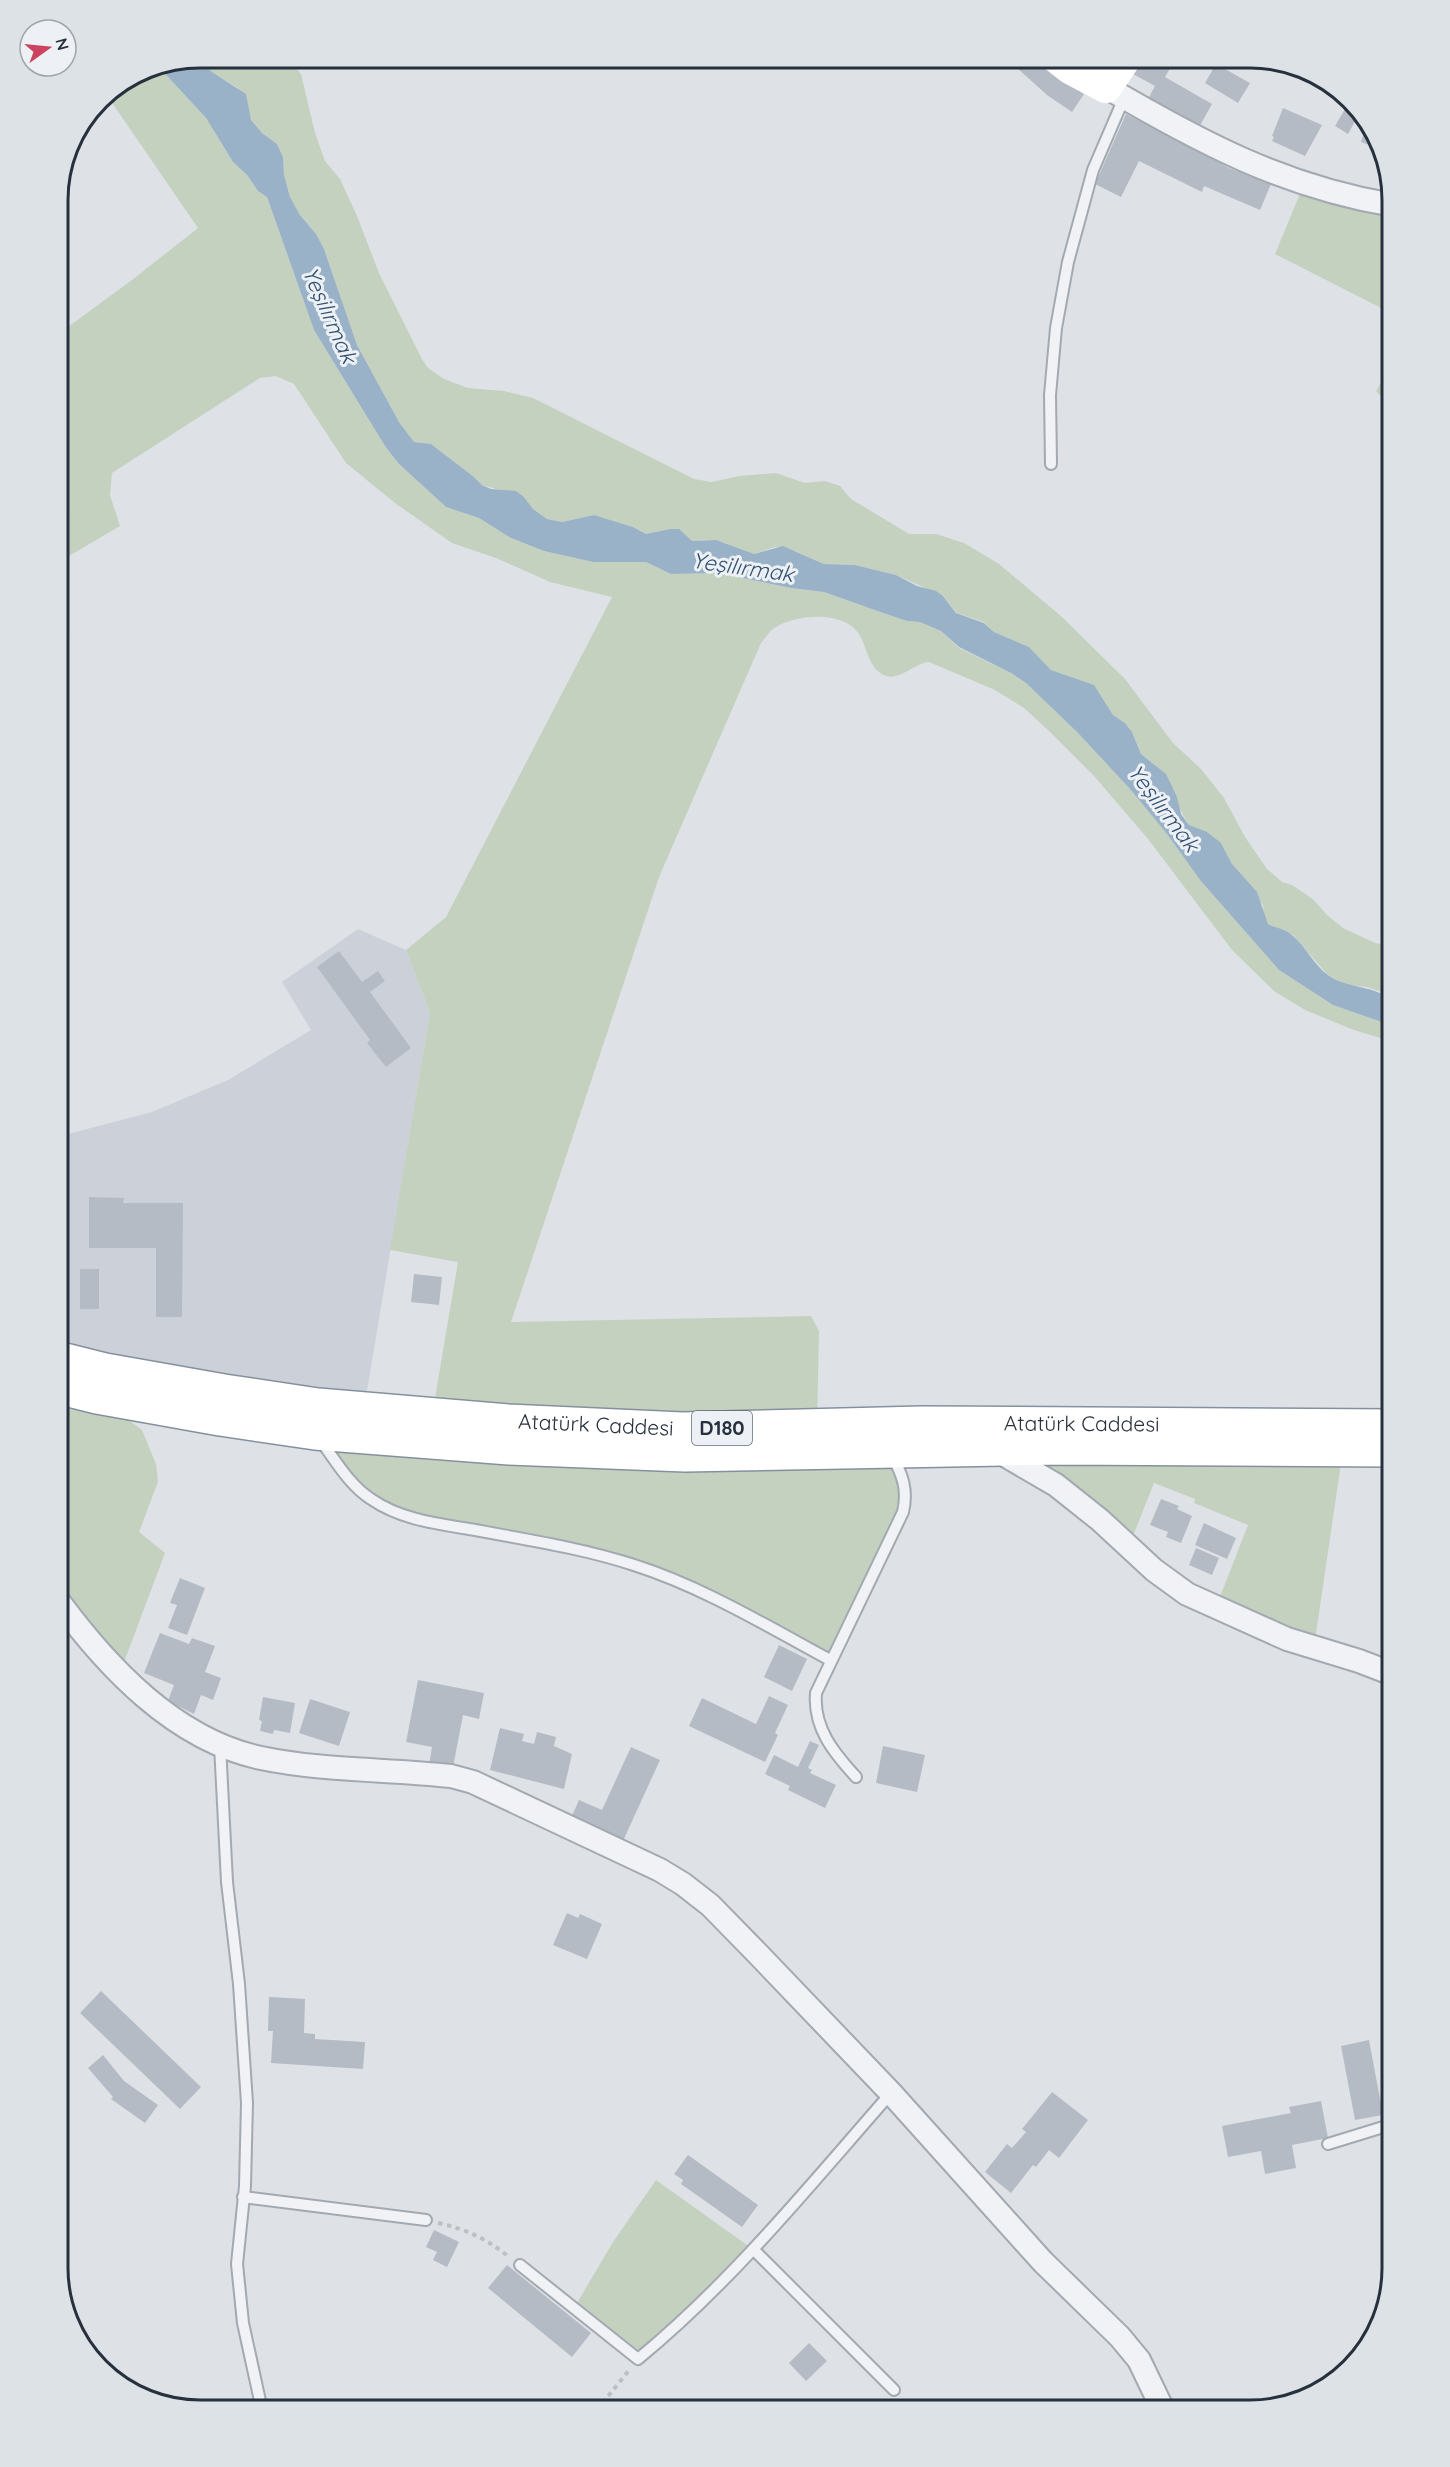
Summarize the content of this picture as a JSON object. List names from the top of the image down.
{
  "streets": {
    "highway": ["Atatürk Caddesi", "D180"]
  },
  "water": ["Yeşilırmak"],
  "north": "right"
}
